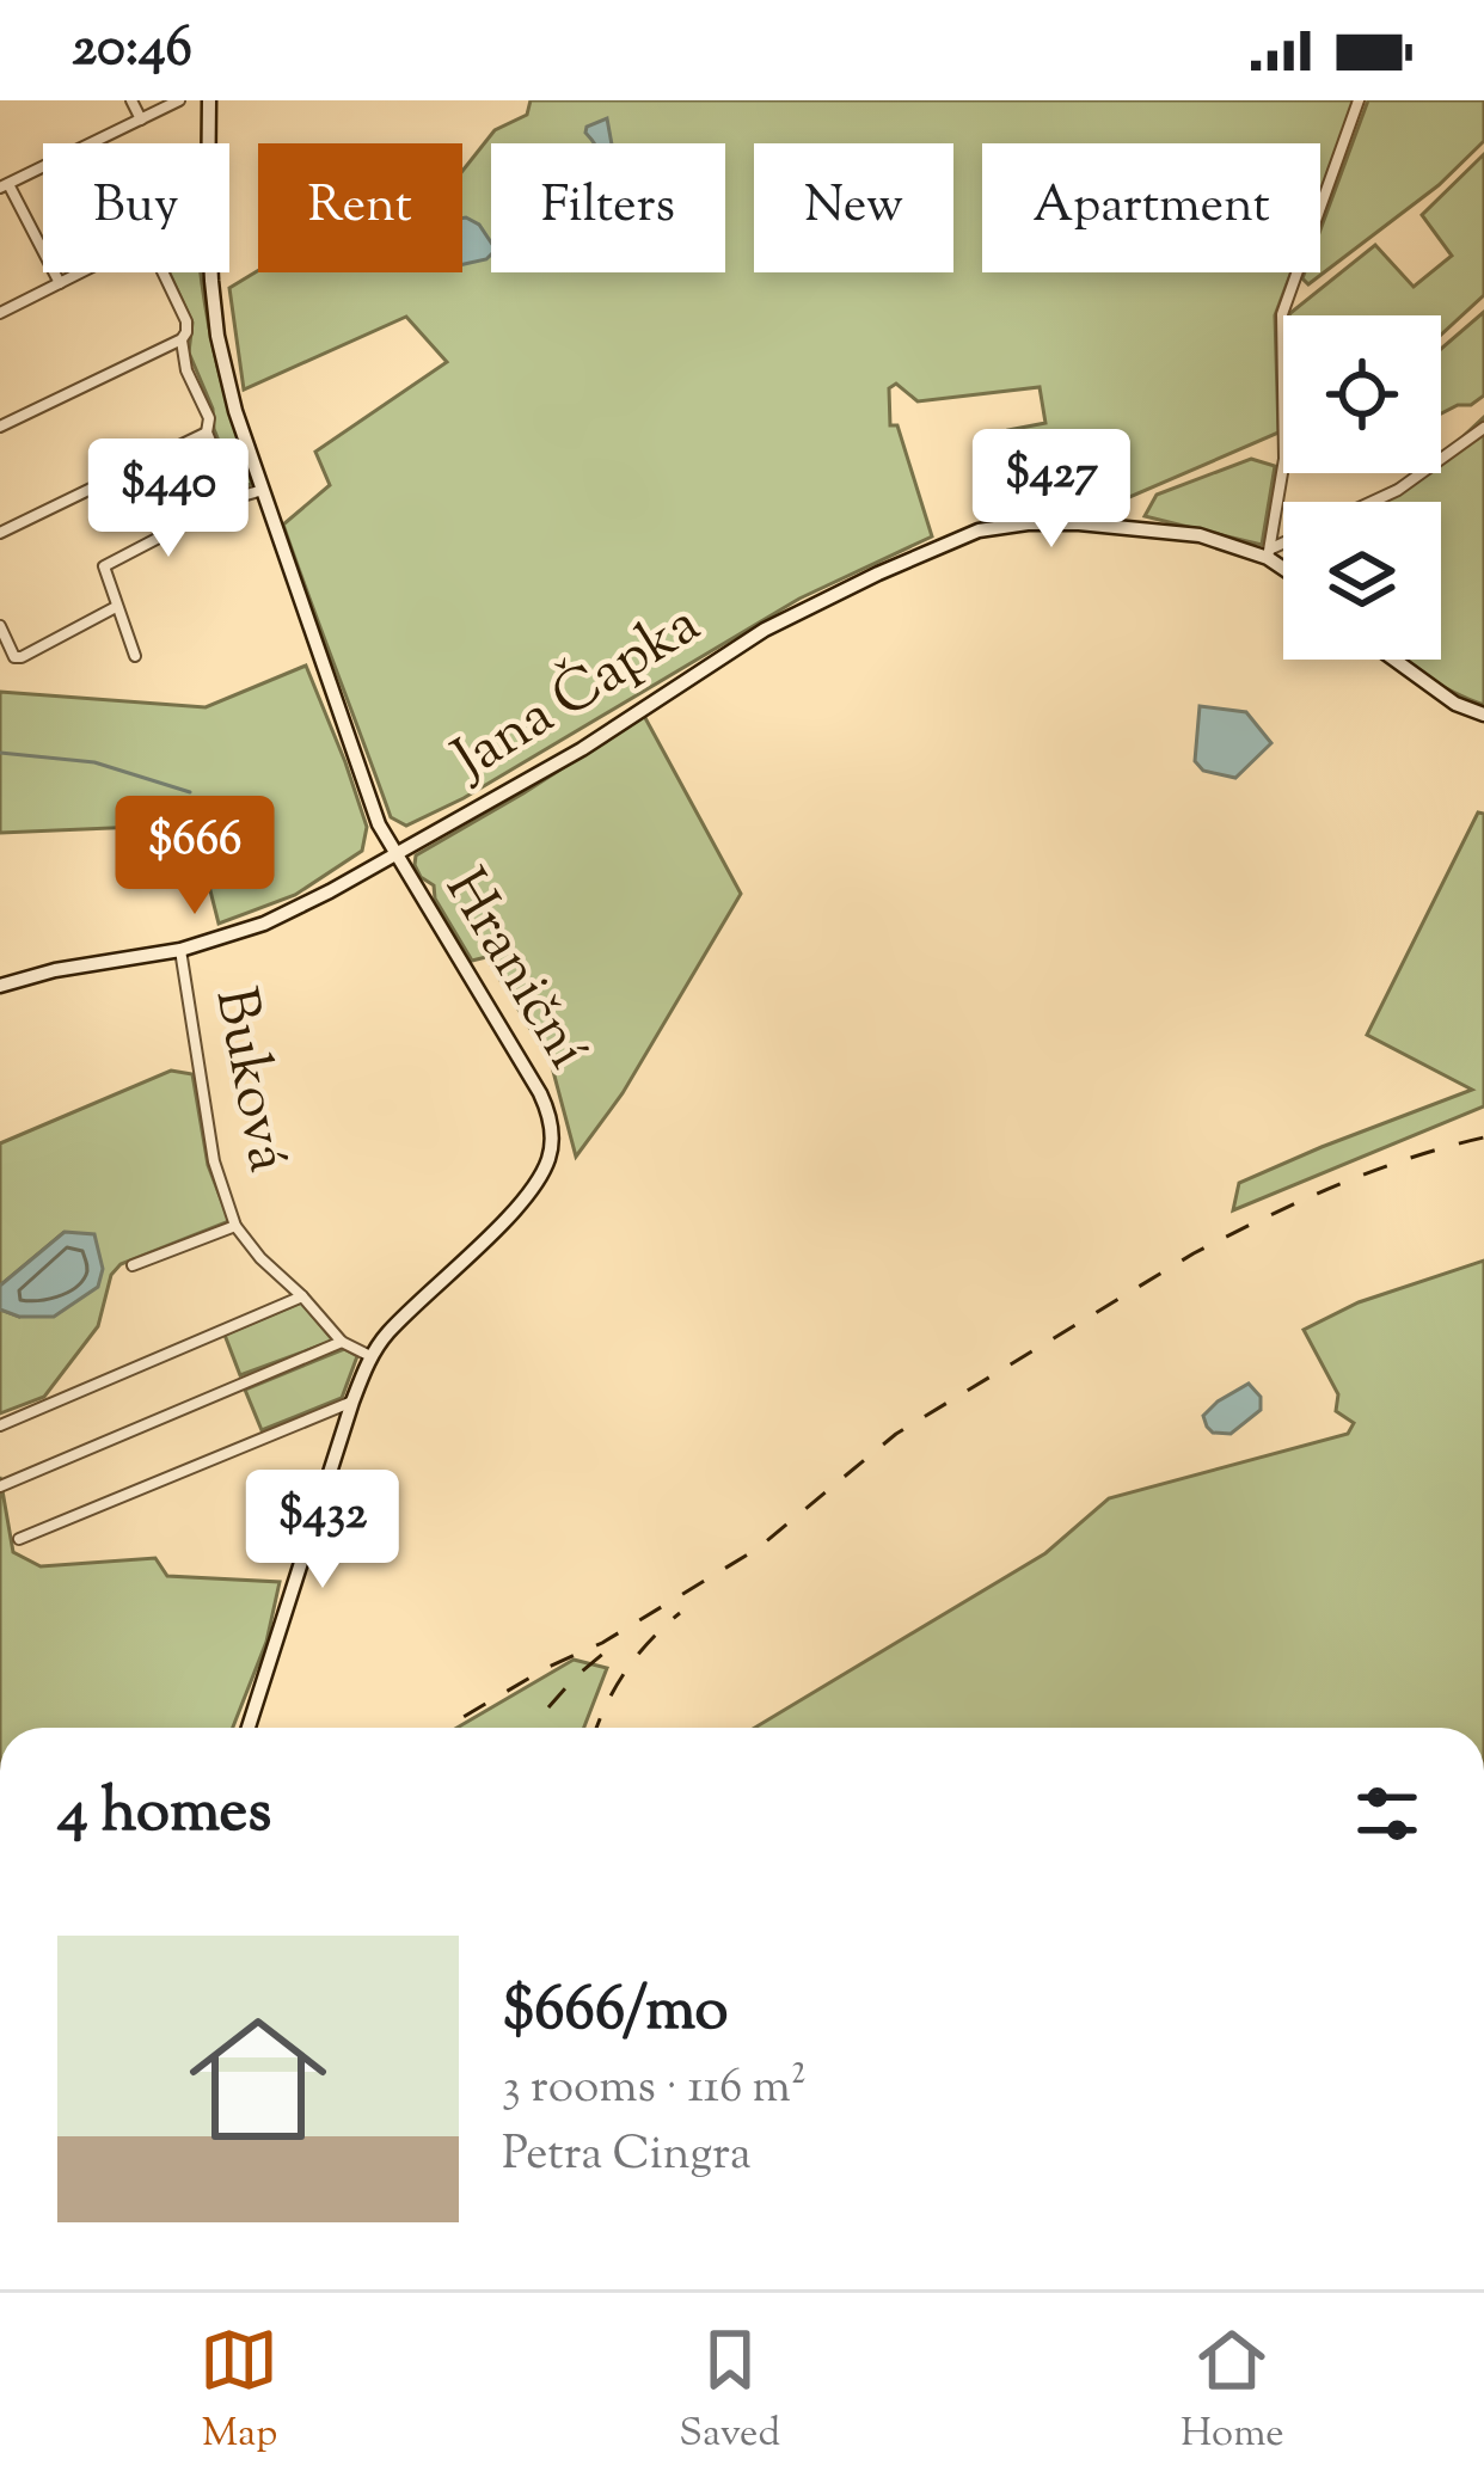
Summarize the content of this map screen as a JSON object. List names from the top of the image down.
{
  "streets": {
    "main road": ["Jana Čapka", "Hraniční"],
    "street": ["Buková"]
  },
  "crossings": [
    ["Jana Čapka", "Hraniční"],
    ["Jana Čapka", "Buková"],
    ["Hraniční", "Buková"]
  ],
  "page": {
    "status": "20:46",
    "chip": [
      "Buy",
      "Rent",
      "Filters",
      "New",
      "Apartment"
    ],
    "price": [
      "$427",
      "$440",
      "$666",
      "$432"
    ],
    "heading": "4 homes",
    "list": [
      {
        "name": "$666/mo",
        "note": "3 rooms · 116 m² · Petra Cingra"
      }
    ],
    "tabs": ["Map", "Saved", "Home"]
  }
}
